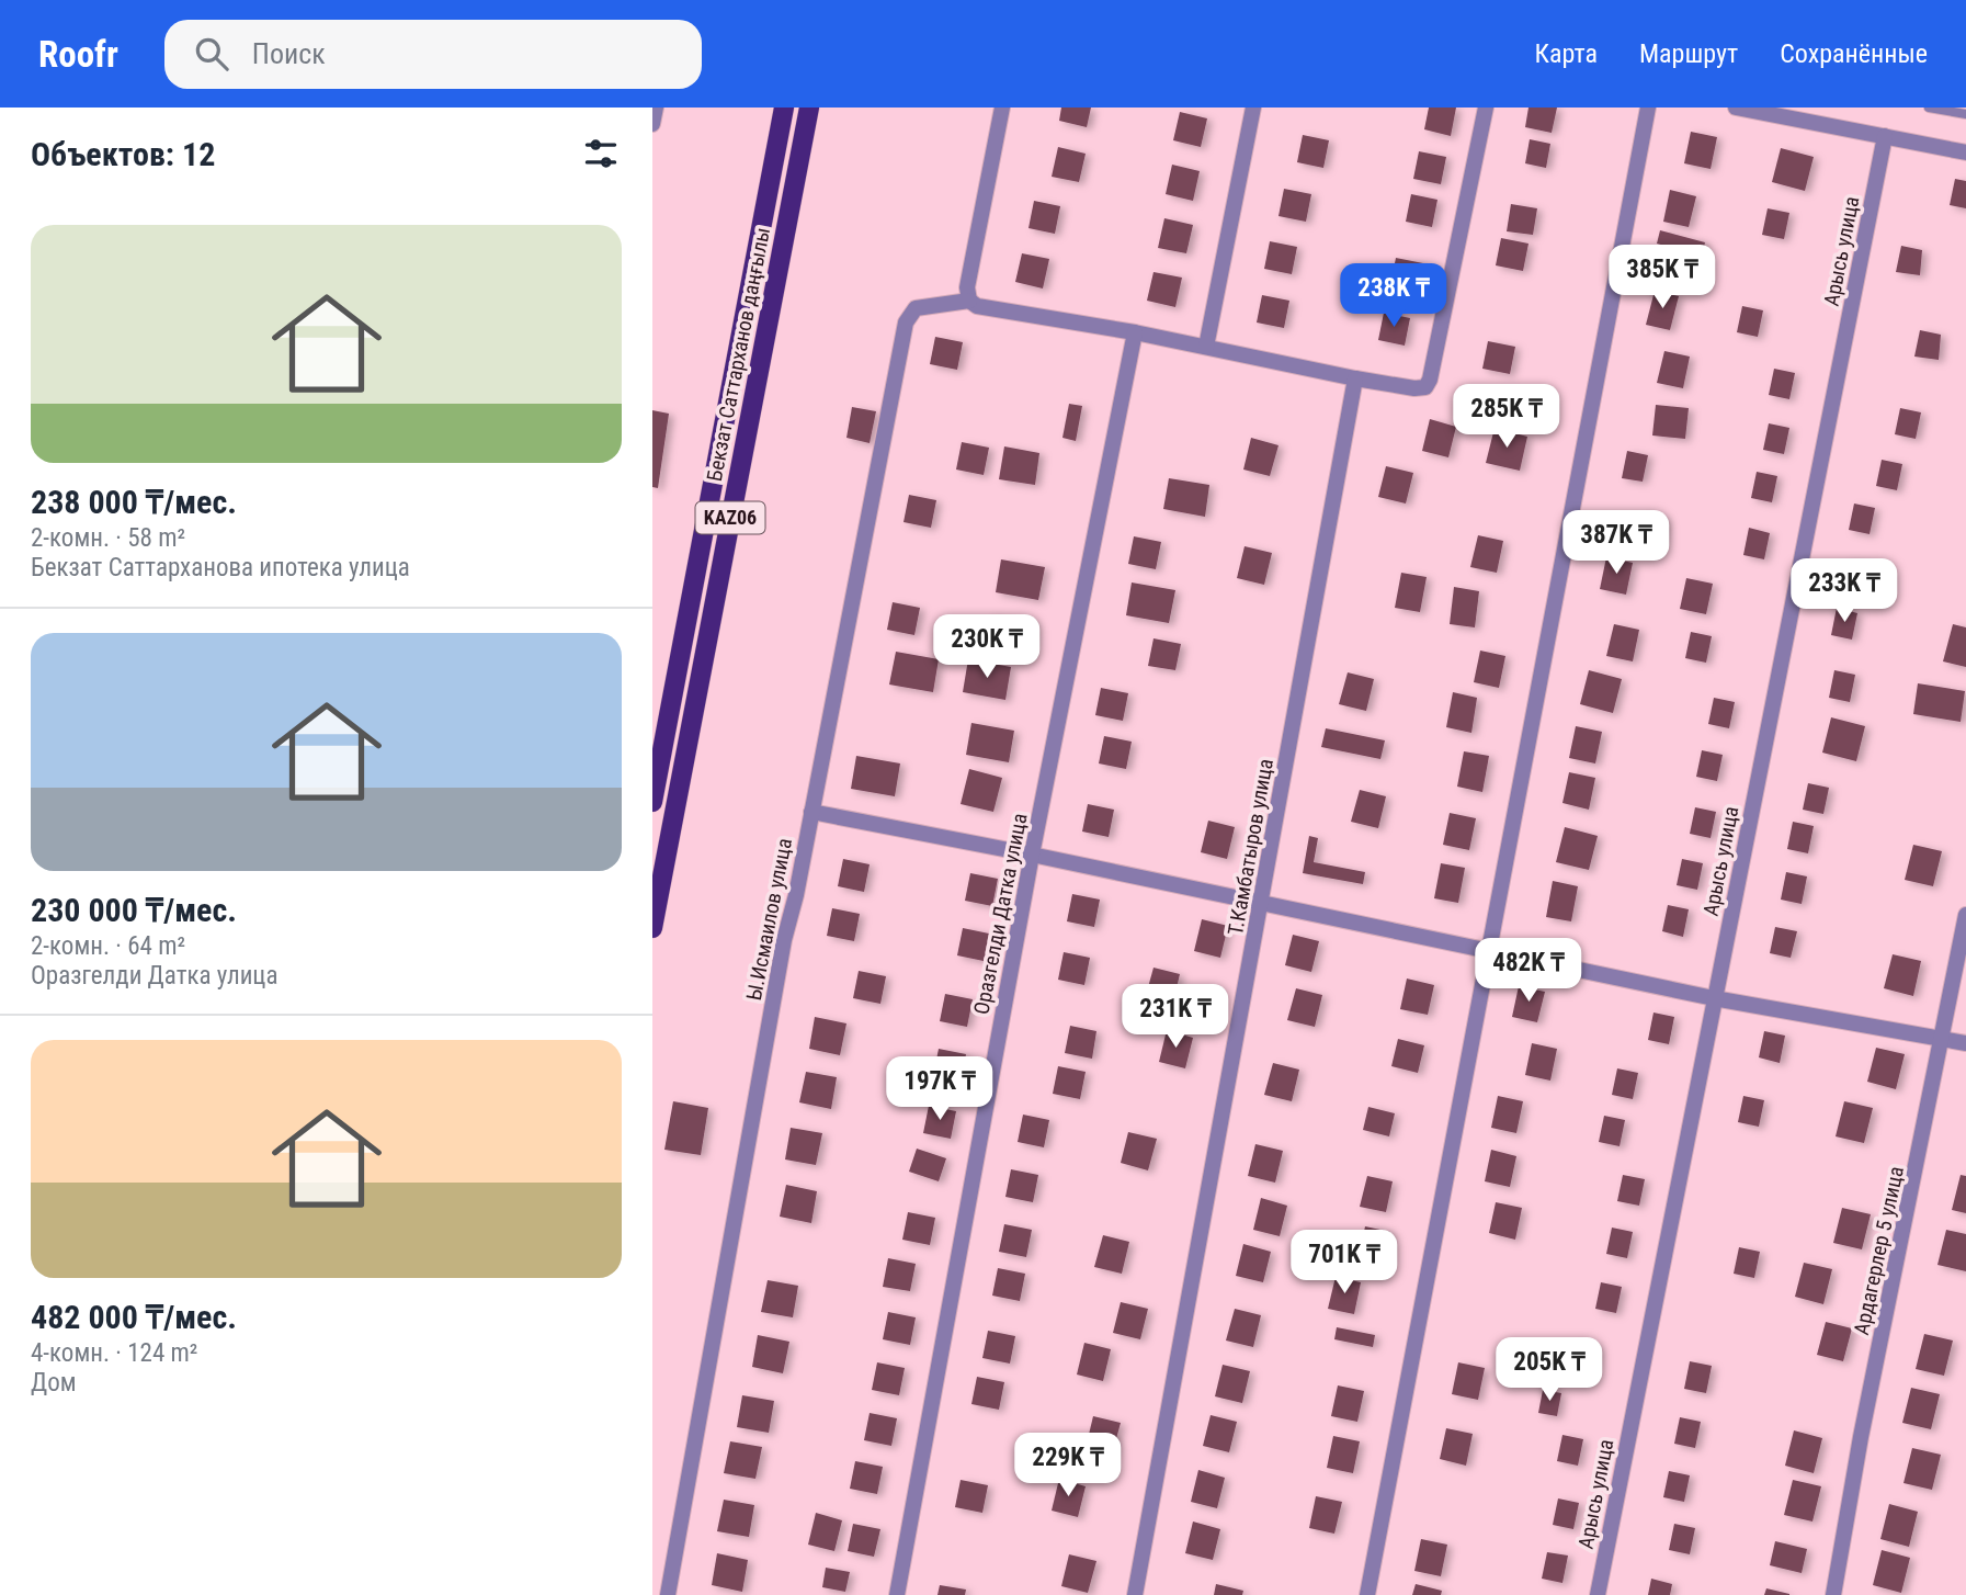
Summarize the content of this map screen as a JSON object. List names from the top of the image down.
{
  "streets": {
    "main road": ["Бекзат Саттарханов даңғылы", "KАZ06"],
    "street": [
      "Арысь улица",
      "Т.Камбатыров улица",
      "Оразгелди Датка улица",
      "Ы.Исмаилов улица",
      "Ардагерлер 5 улица"
    ]
  },
  "page": {
    "header": "Roofr",
    "search": "Поиск",
    "nav": ["Карта", "Маршрут", "Сохранённые"],
    "heading": "Объектов: 12",
    "list": [
      {
        "name": "238 000 ₸/мес.",
        "note": "2-комн. · 58 m² · Бекзат Саттарханова ипотека улица"
      },
      {
        "name": "230 000 ₸/мес.",
        "note": "2-комн. · 64 m² · Оразгелди Датка улица"
      },
      {
        "name": "482 000 ₸/мес.",
        "note": "4-комн. · 124 m² · Дом"
      }
    ],
    "price": [
      "385K ₸",
      "238K ₸",
      "285K ₸",
      "387K ₸",
      "233K ₸",
      "230K ₸",
      "482K ₸",
      "231K ₸",
      "197K ₸",
      "701K ₸",
      "205K ₸",
      "229K ₸"
    ]
  }
}
